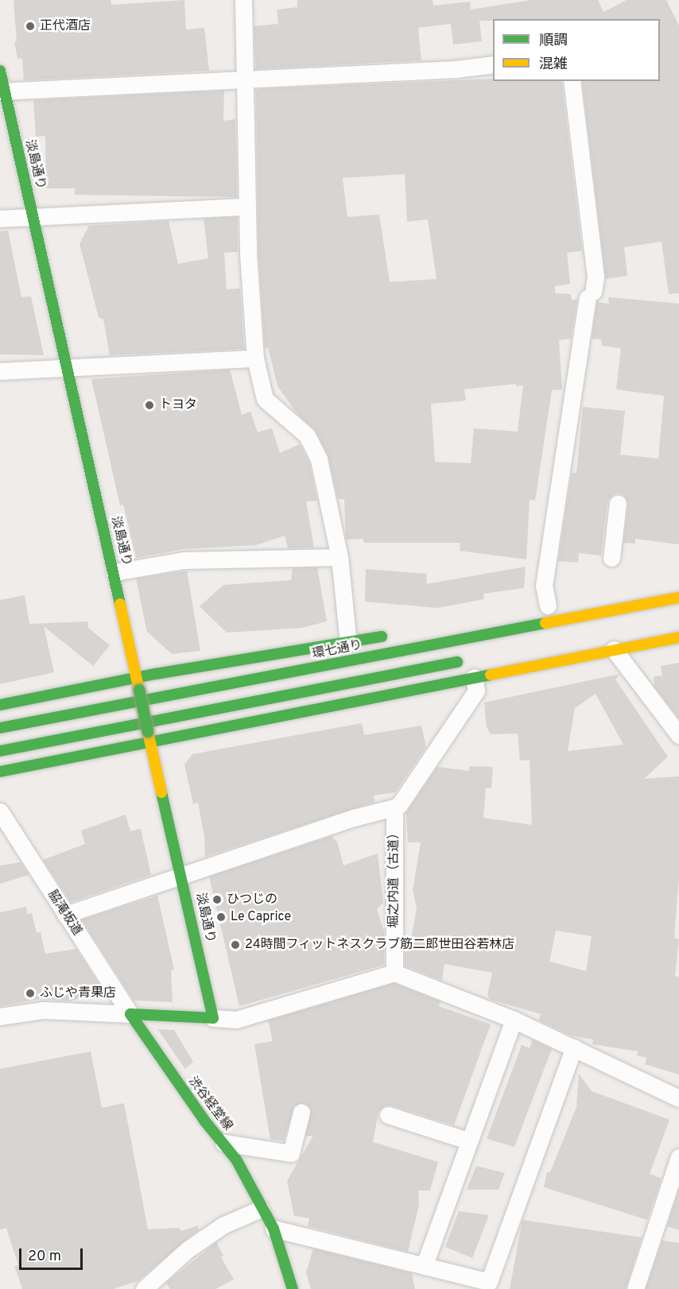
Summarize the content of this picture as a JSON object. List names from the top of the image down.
{
  "streets": {
    "main road": ["淡島通り", "環七通り", "渋谷経堂線"],
    "street": ["堀之内道（古道）", "脇滝坂道"]
  },
  "crossings": [
    ["脇滝坂道", "渋谷経堂線"]
  ],
  "places": [
    "正代酒店",
    "トヨタ",
    "ひつじの",
    "Le Caprice",
    "24時間フィットネスクラブ筋二郎世田谷若林店",
    "ふじや青果店"
  ],
  "legend": ["順調", "混雑"],
  "scale_bar": "20 m"
}
